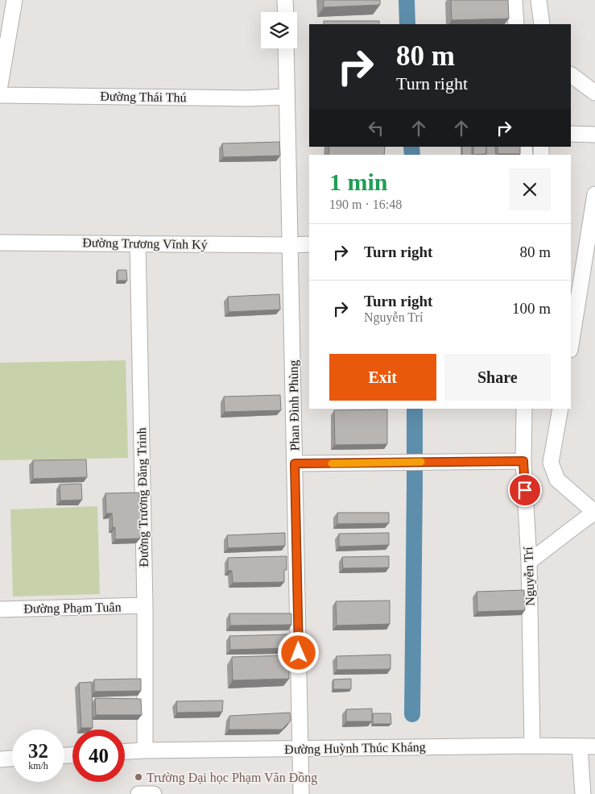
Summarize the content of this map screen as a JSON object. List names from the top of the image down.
{
  "streets": {
    "street": [
      "Đường Thái Thú",
      "Đường Trương Vĩnh Ký",
      "Phan Đình Phùng",
      "Đường Trương Đăng Trinh",
      "Nguyễn Trí",
      "Đường Phạm Tuân",
      "Đường Huỳnh Thúc Kháng"
    ]
  },
  "crossings": [
    ["Đường Thái Thú", "Phan Đình Phùng"],
    ["Đường Trương Vĩnh Ký", "Phan Đình Phùng"],
    ["Đường Trương Vĩnh Ký", "Đường Trương Đăng Trinh"],
    ["Phan Đình Phùng", "Đường Huỳnh Thúc Kháng"],
    ["Đường Trương Đăng Trinh", "Đường Phạm Tuân"],
    ["Đường Trương Đăng Trinh", "Đường Huỳnh Thúc Kháng"],
    ["Nguyễn Trí", "Đường Huỳnh Thúc Kháng"]
  ],
  "places": ["Trường Đại học Phạm Văn Đồng"],
  "page": {
    "turn": ["80 m", "Turn right"],
    "heading": ["1 min", "190 m · 16:48"],
    "list": [
      {
        "name": "Turn right",
        "value": "80 m"
      },
      {
        "name": "Turn right",
        "note": "Nguyễn Trí",
        "value": "100 m"
      }
    ],
    "buttons": ["Exit", "Share"],
    "speed": "32 km/h",
    "limit": "40"
  }
}
